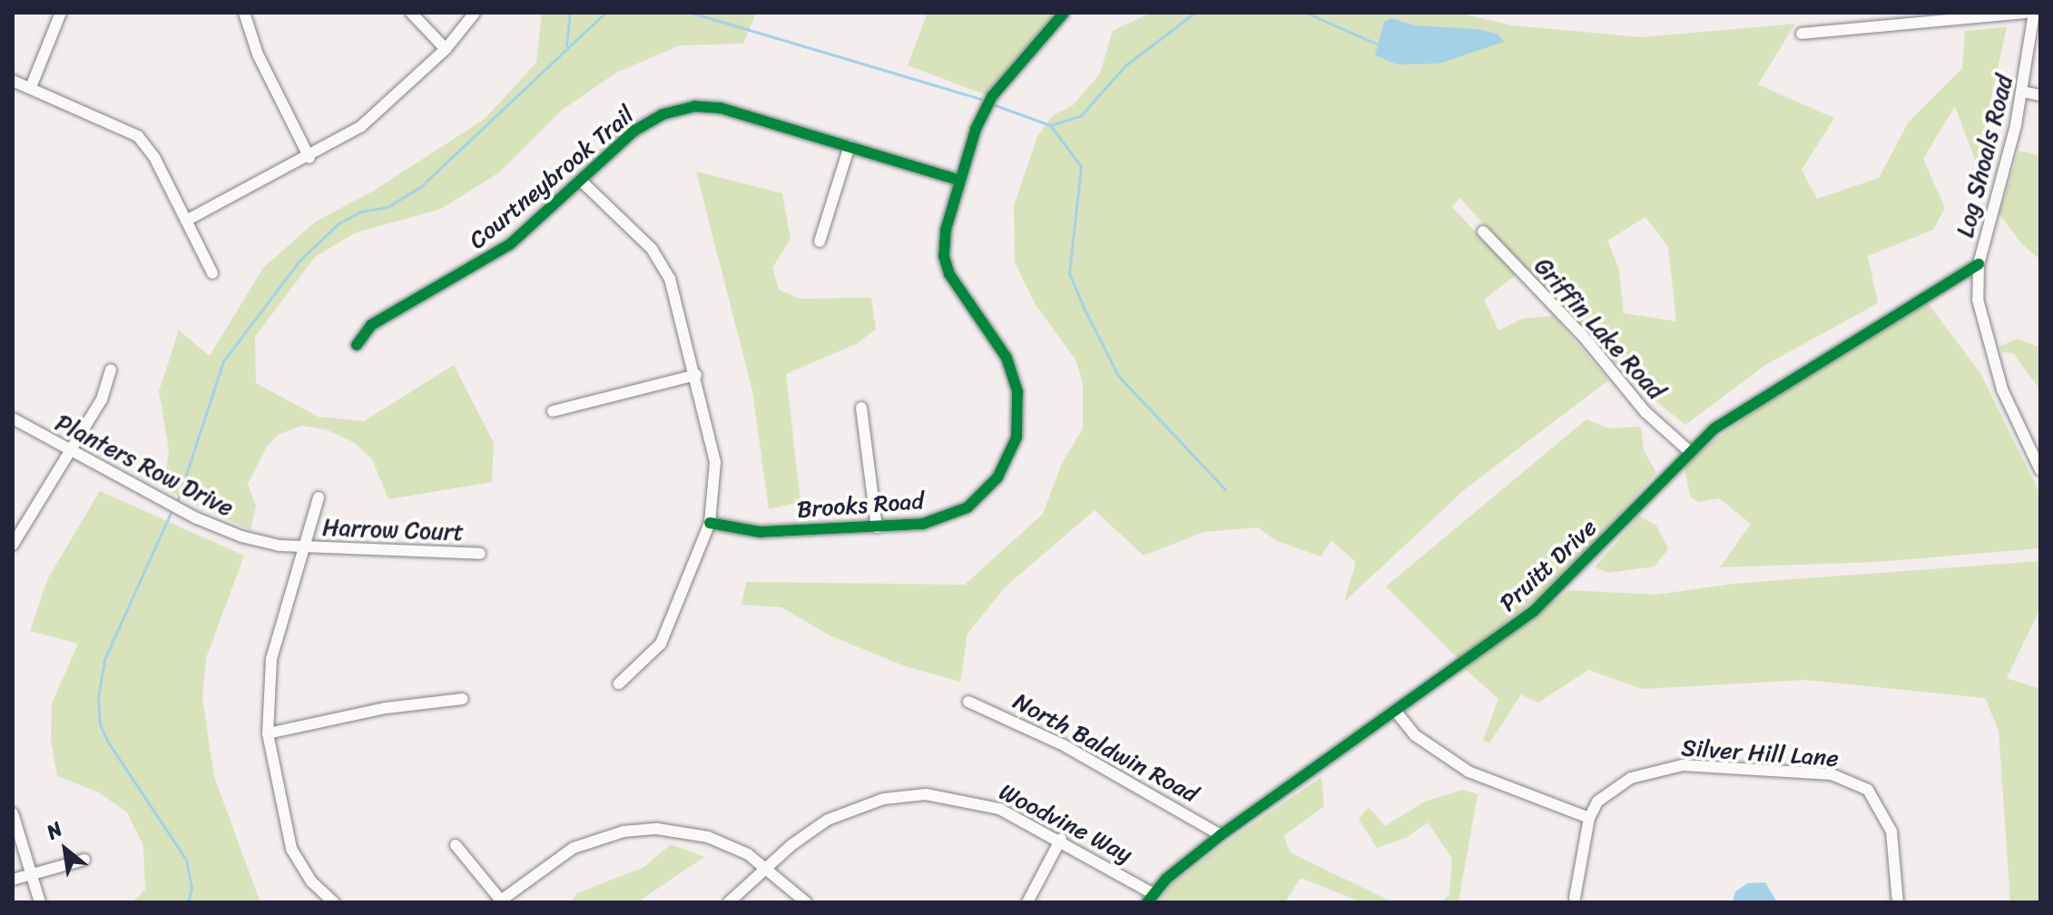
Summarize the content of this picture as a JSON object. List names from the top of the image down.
{
  "streets": {
    "street": [
      "Log Shoals Road",
      "Courtneybrook Trail",
      "Griffin Lake Road",
      "Planters Row Drive",
      "Brooks Road",
      "Harrow Court",
      "Pruitt Drive",
      "North Baldwin Road",
      "Silver Hill Lane",
      "Woodvine Way"
    ]
  },
  "crossings": [
    ["Log Shoals Road", "Pruitt Drive"],
    ["Courtneybrook Trail", "Brooks Road"],
    ["Griffin Lake Road", "Pruitt Drive"],
    ["Planters Row Drive", "Harrow Court"],
    ["Pruitt Drive", "North Baldwin Road"],
    ["Pruitt Drive", "Woodvine Way"]
  ],
  "north": "top left"
}
